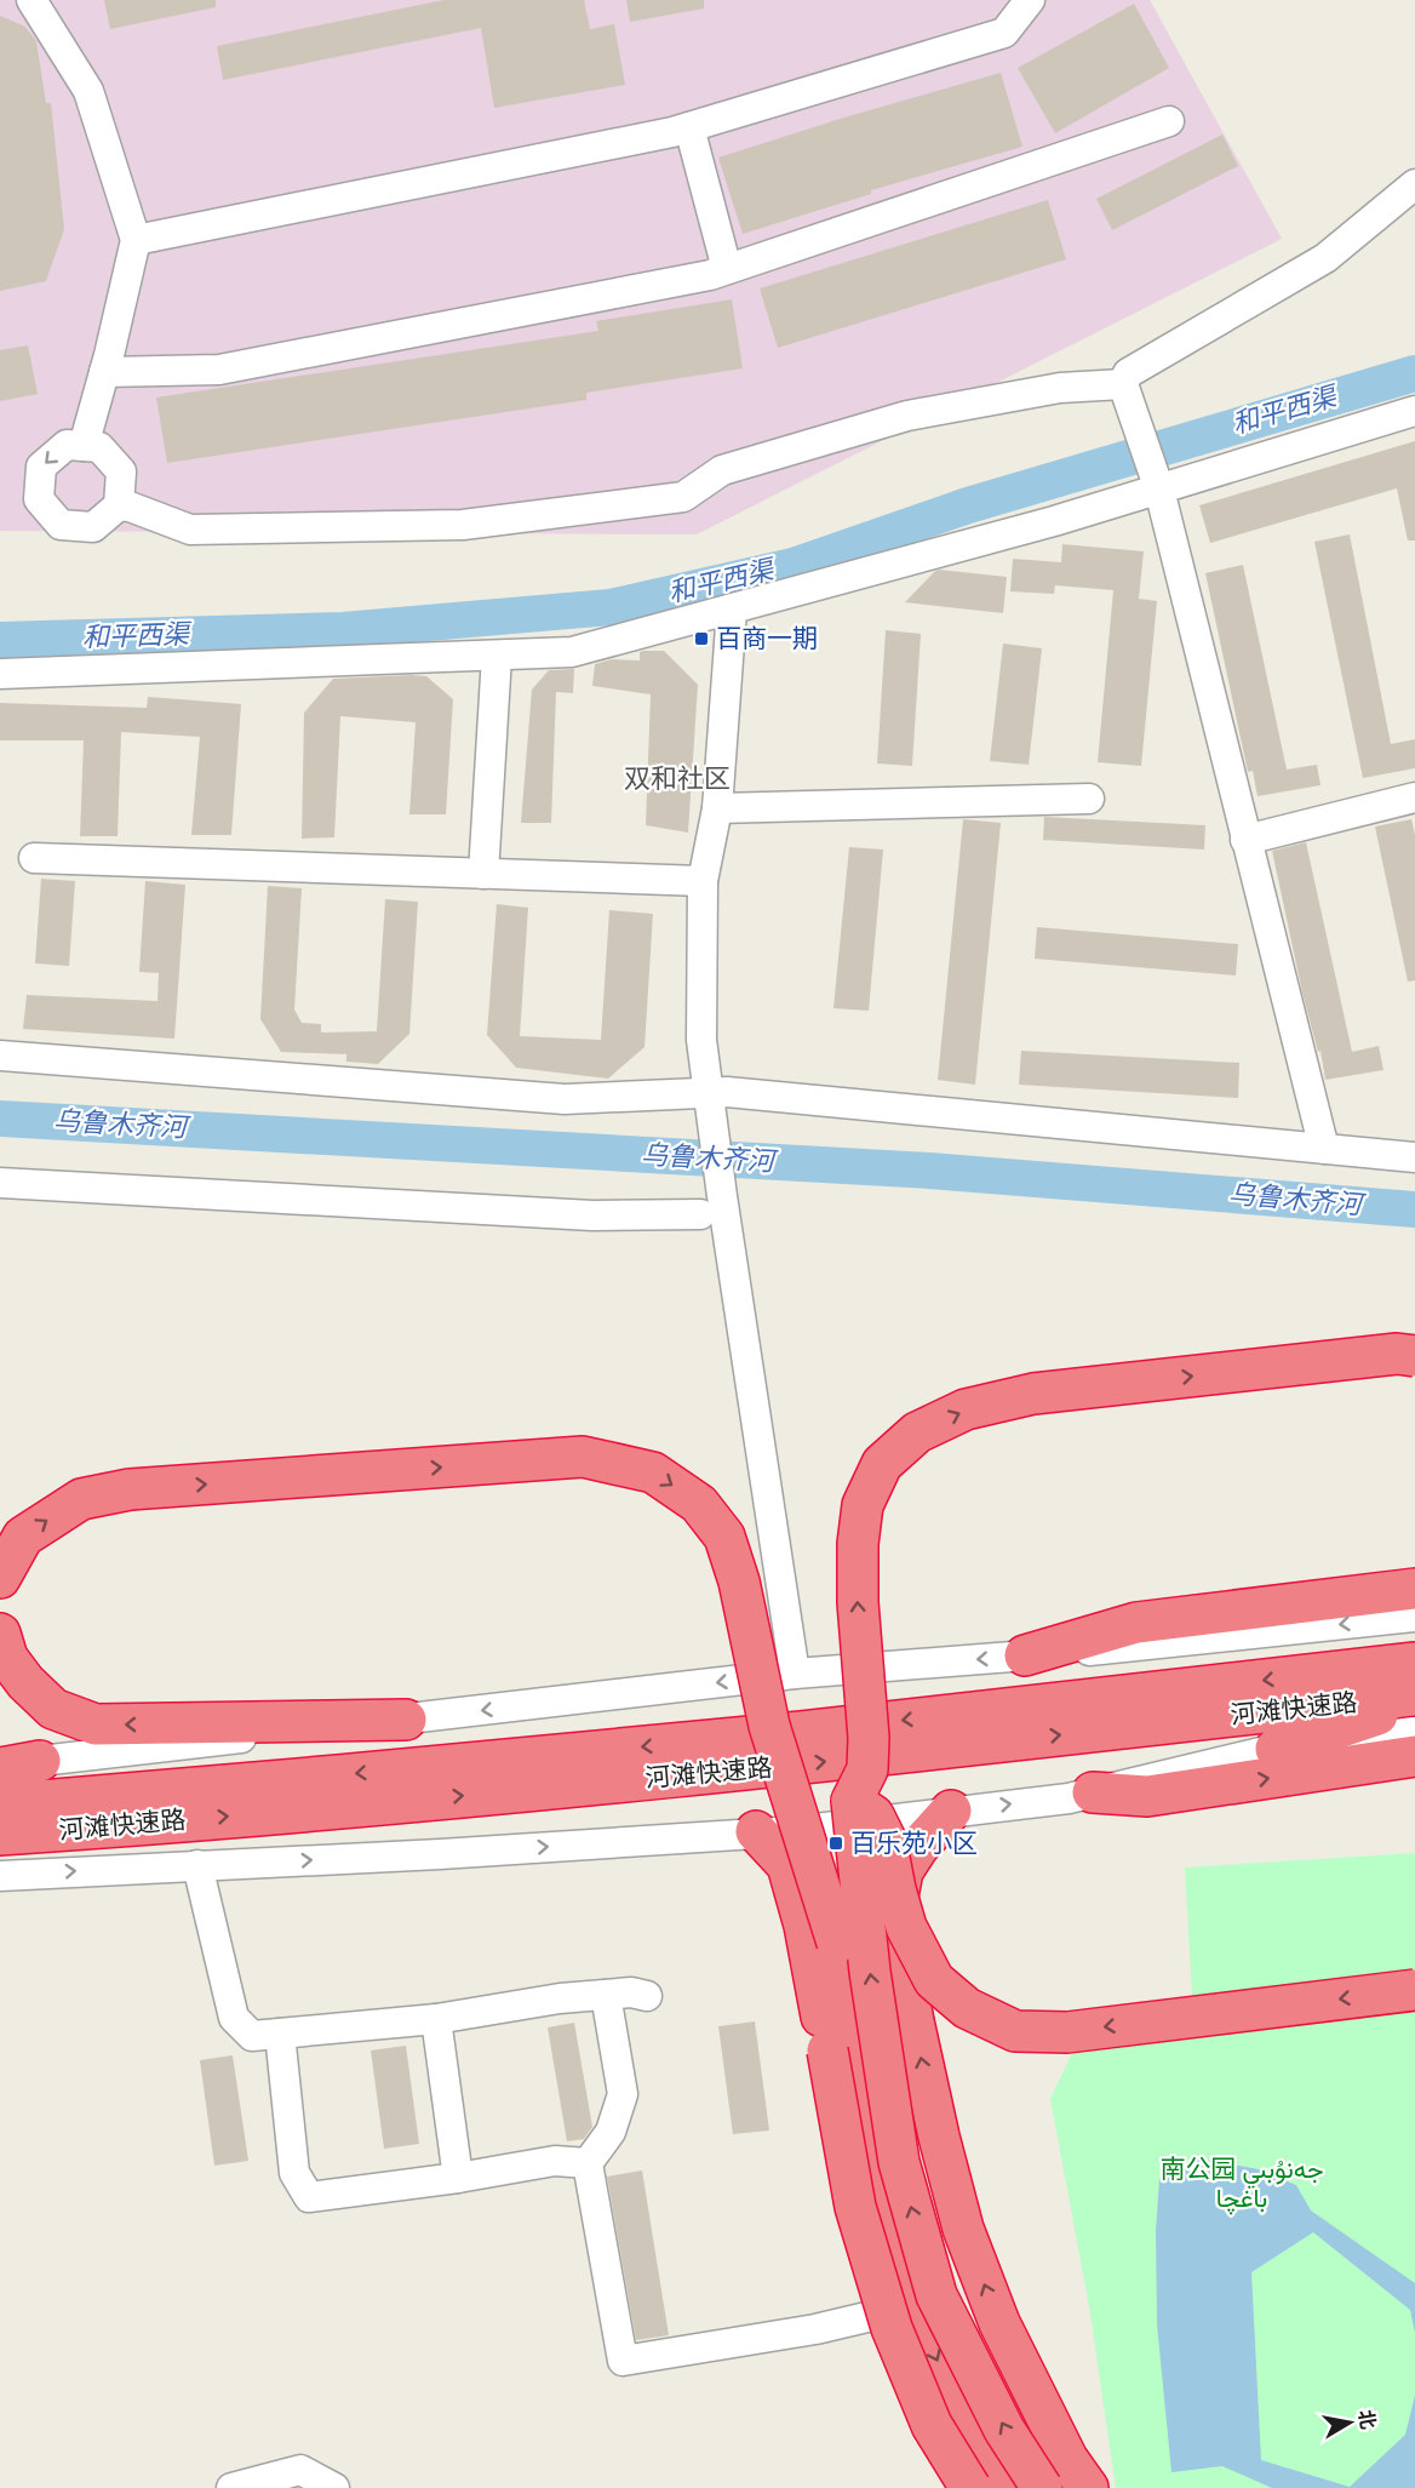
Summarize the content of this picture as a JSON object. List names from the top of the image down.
{
  "streets": {
    "highway": ["河滩快速路"]
  },
  "districts": ["双和社区"],
  "water": ["和平西渠", "乌鲁木齐河"],
  "parks": ["南公园 جەنۇبىي باغچا"],
  "places": {
    "transit": ["百商一期", "百乐苑小区"]
  },
  "north": "right"
}
